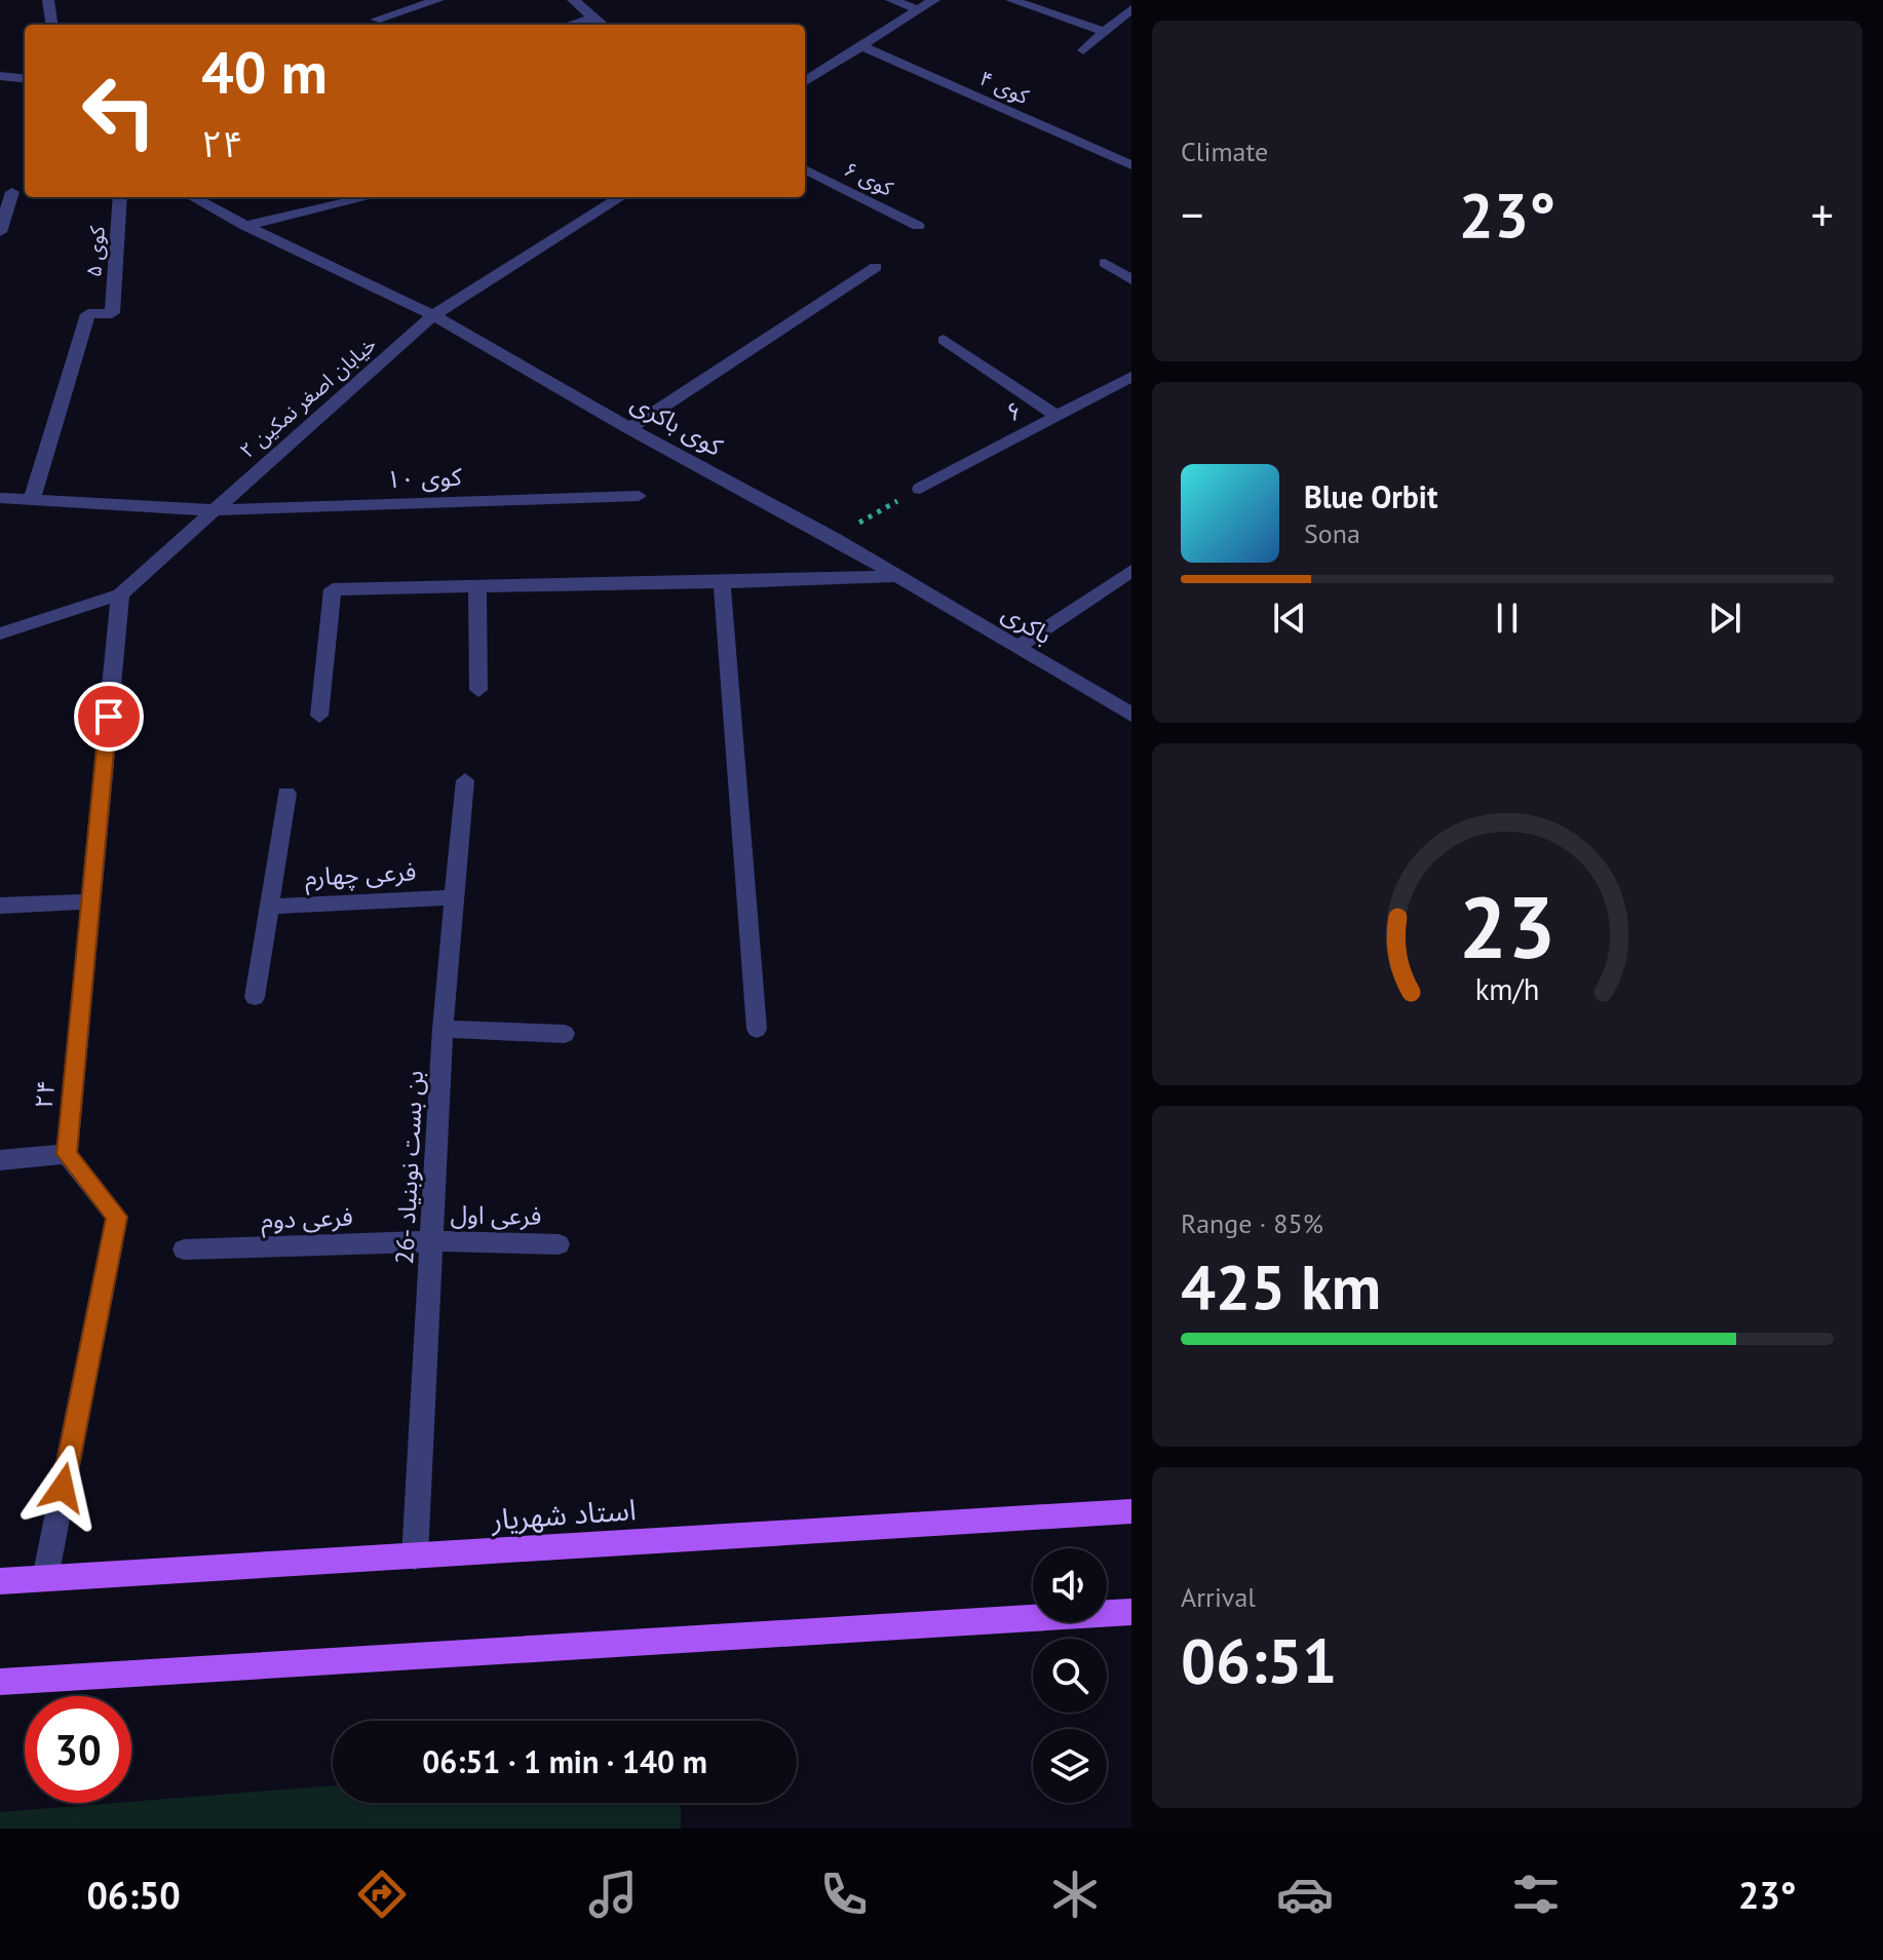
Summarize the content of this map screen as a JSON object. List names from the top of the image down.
{
  "streets": {
    "main road": ["استاد شهریار"],
    "street": [
      "کوی ۴",
      "کوی ۶",
      "کوی ۵",
      "خیابان اصغر نمکین ۲",
      "۶",
      "کوی باکری",
      "کوی ۱۰",
      "باکری",
      "فرعی چهارم",
      "۲۴",
      "26- بن بست نوبنیاد",
      "فرعی اول",
      "فرعی دوم"
    ]
  },
  "crossings": [
    ["کوی ۵", "کوی ۱۰"],
    ["خیابان اصغر نمکین ۲", "کوی باکری"],
    ["خیابان اصغر نمکین ۲", "کوی ۱۰"],
    ["خیابان اصغر نمکین ۲", "۲۴"],
    ["کوی باکری", "باکری"],
    ["فرعی چهارم", "26- بن بست نوبنیاد"],
    ["26- بن بست نوبنیاد", "فرعی اول"],
    ["26- بن بست نوبنیاد", "فرعی دوم"],
    ["26- بن بست نوبنیاد", "استاد شهریار"],
    ["فرعی اول", "فرعی دوم"]
  ],
  "page": {
    "tile": [
      "Climate",
      ["Range · 85%", "425 km"],
      ["Arrival", "06:51"]
    ],
    "turn": ["40 m", "۲۴"],
    "heat": ["−", "23°", "+"],
    "song": ["Blue Orbit", "Sona"],
    "limit": "30",
    "trip": "06:51 · 1 min · 140 m",
    "tabs": ["06:50", "23°"],
    "gauge": ["23", "km/h"]
  }
}
